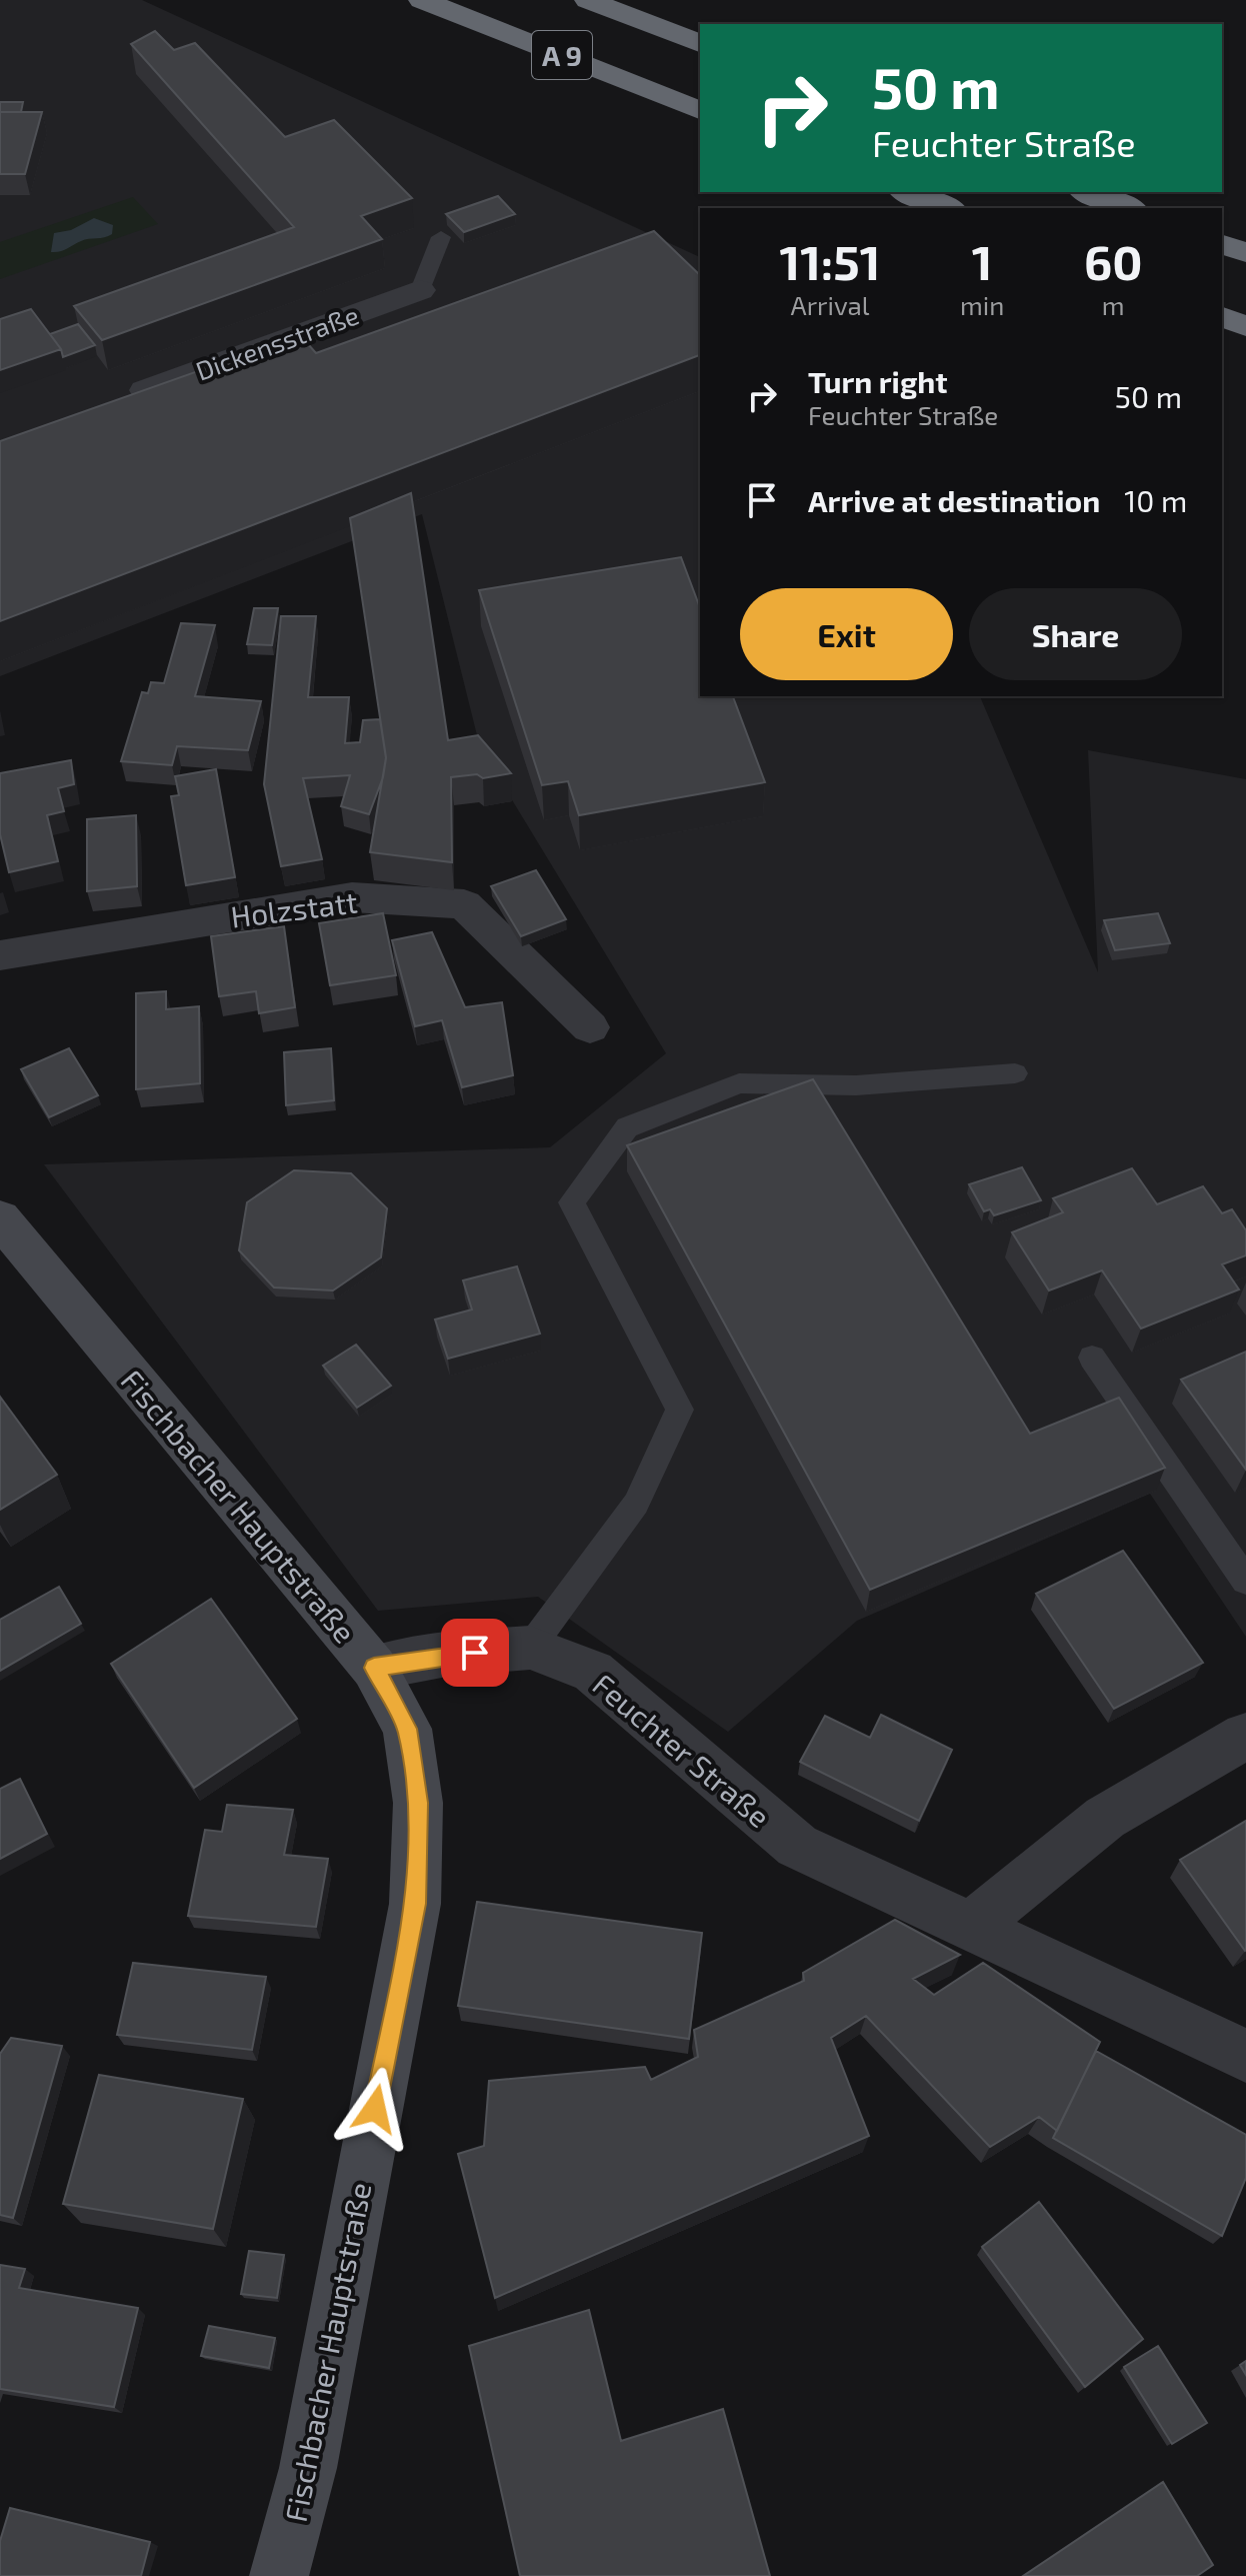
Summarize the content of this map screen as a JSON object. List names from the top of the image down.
{
  "streets": {
    "highway": ["A 9"],
    "main road": ["Fischbacher Hauptstraße"],
    "street": ["Dickensstraße", "Holzstatt", "Feuchter Straße"]
  },
  "crossings": [
    ["Fischbacher Hauptstraße", "Feuchter Straße"]
  ],
  "page": {
    "turn": ["50 m", "Feuchter Straße"],
    "eta": [
      "11:51",
      "Arrival",
      "1",
      "min",
      "60",
      "m"
    ],
    "list": [
      {
        "name": "Turn right",
        "note": "Feuchter Straße",
        "value": "50 m"
      },
      {
        "name": "Arrive at destination",
        "value": "10 m"
      }
    ],
    "buttons": ["Exit", "Share"]
  }
}
